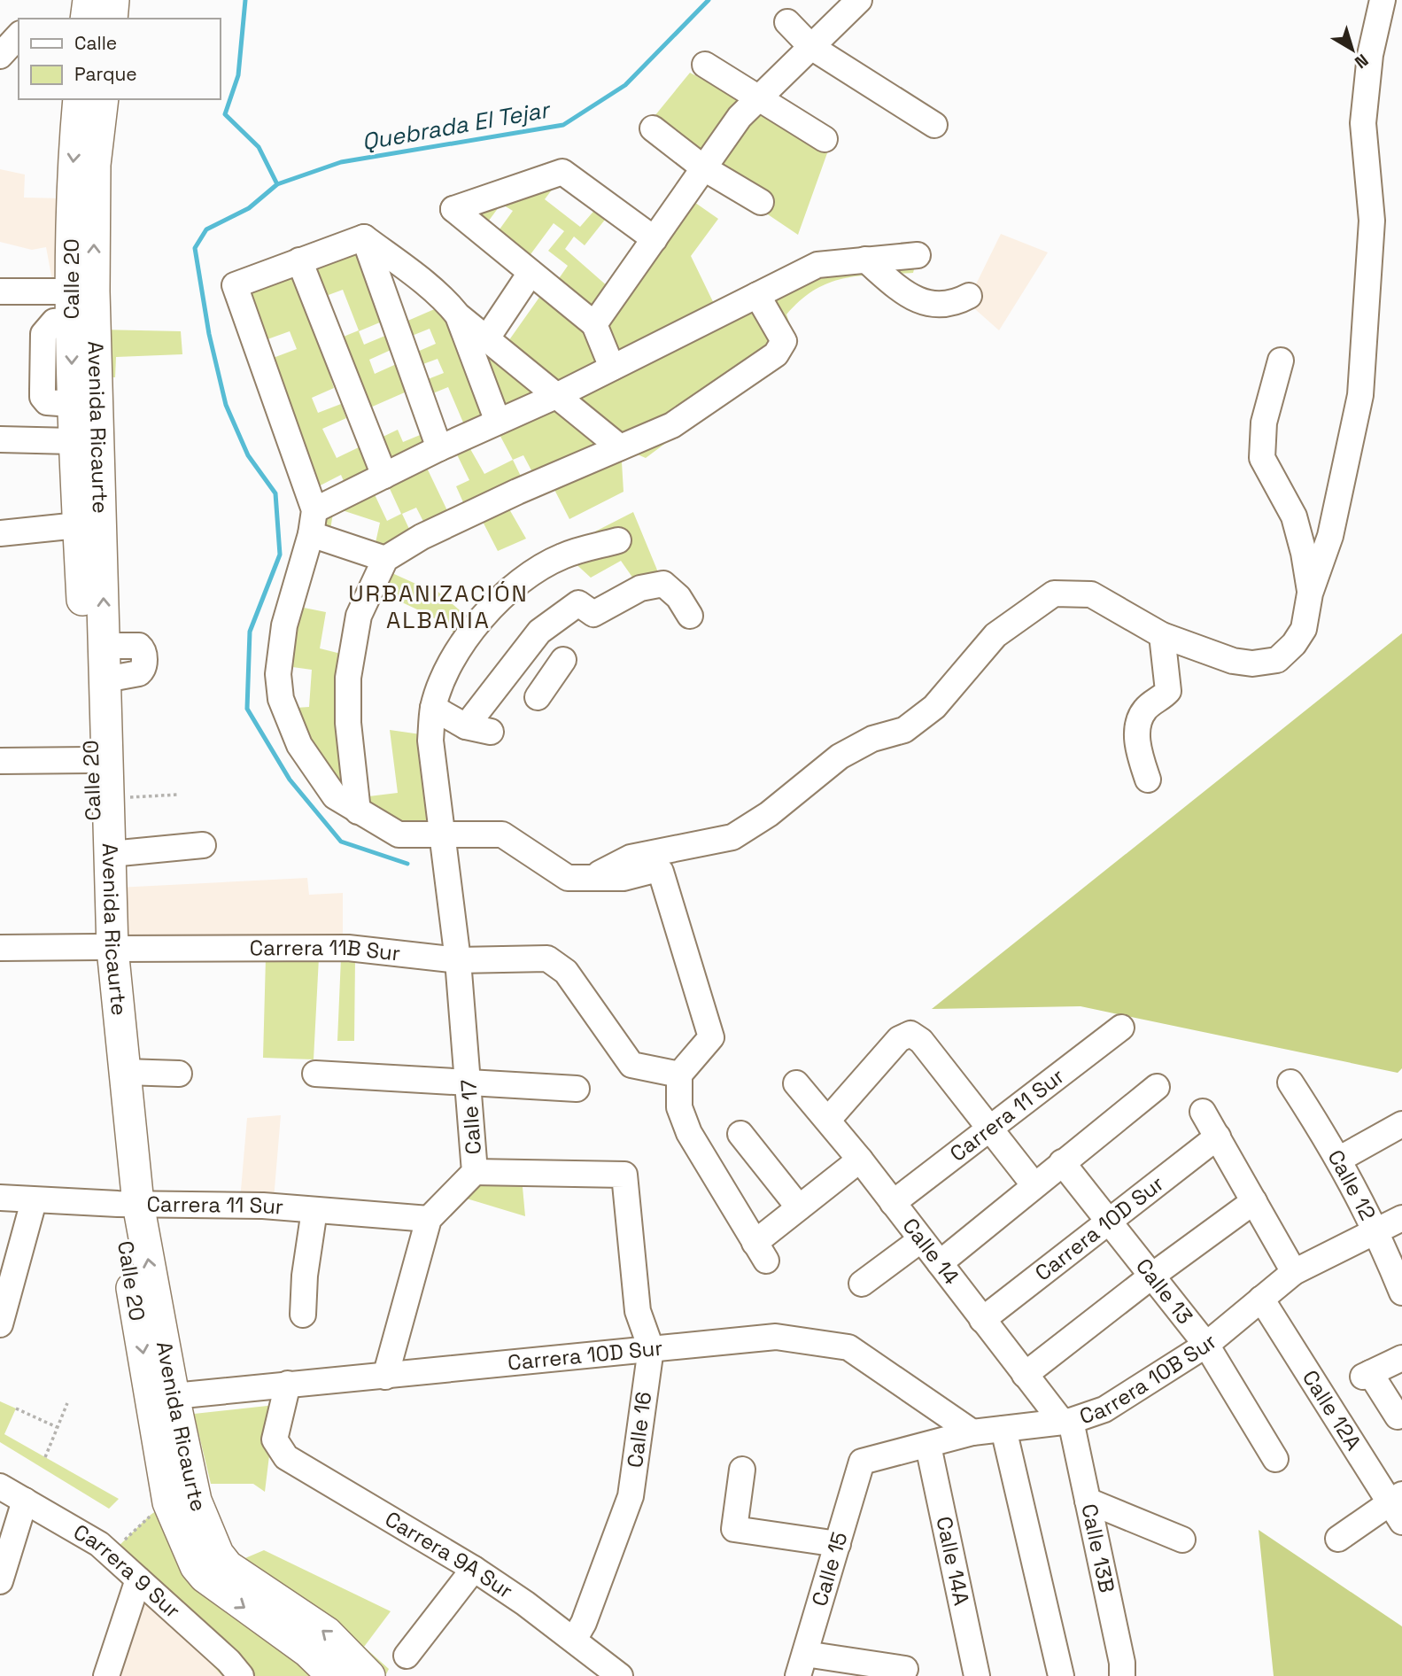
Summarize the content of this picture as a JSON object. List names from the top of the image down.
{
  "streets": {
    "main road": ["Calle 20", "Avenida Ricaurte"],
    "street": [
      "Carrera 11B Sur",
      "Carrera 11 Sur",
      "Calle 17",
      "Calle 12",
      "Carrera 10D Sur",
      "Calle 14",
      "Calle 13",
      "Carrera 10B Sur",
      "Calle 12A",
      "Calle 16",
      "Calle 13B",
      "Carrera 9A Sur",
      "Calle 14A",
      "Calle 15",
      "Carrera 9 Sur"
    ]
  },
  "crossings": [
    ["Calle 20", "Avenida Ricaurte"],
    ["Calle 20", "Carrera 11B Sur"],
    ["Calle 20", "Carrera 11 Sur"],
    ["Avenida Ricaurte", "Carrera 11B Sur"],
    ["Avenida Ricaurte", "Carrera 11 Sur"],
    ["Avenida Ricaurte", "Carrera 10D Sur"],
    ["Carrera 11B Sur", "Calle 17"],
    ["Carrera 11 Sur", "Calle 17"],
    ["Carrera 11 Sur", "Calle 14"],
    ["Calle 17", "Carrera 10D Sur"],
    ["Calle 17", "Calle 16"],
    ["Calle 12", "Carrera 10B Sur"],
    ["Carrera 10D Sur", "Calle 14"],
    ["Carrera 10D Sur", "Calle 13"],
    ["Carrera 10D Sur", "Carrera 10B Sur"],
    ["Carrera 10D Sur", "Calle 16"],
    ["Carrera 10D Sur", "Carrera 9A Sur"],
    ["Calle 14", "Carrera 10B Sur"],
    ["Calle 14", "Calle 13B"],
    ["Calle 13", "Carrera 10B Sur"],
    ["Carrera 10B Sur", "Calle 12A"],
    ["Carrera 10B Sur", "Calle 13B"],
    ["Carrera 10B Sur", "Calle 14A"],
    ["Carrera 10B Sur", "Calle 15"],
    ["Calle 16", "Carrera 9A Sur"]
  ],
  "one_way": ["Calle 20", "Avenida Ricaurte"],
  "districts": ["URBANIZACIÓN ALBANIA"],
  "water": ["Quebrada El Tejar"],
  "legend": ["Calle", "Parque"],
  "north": "bottom right"
}
